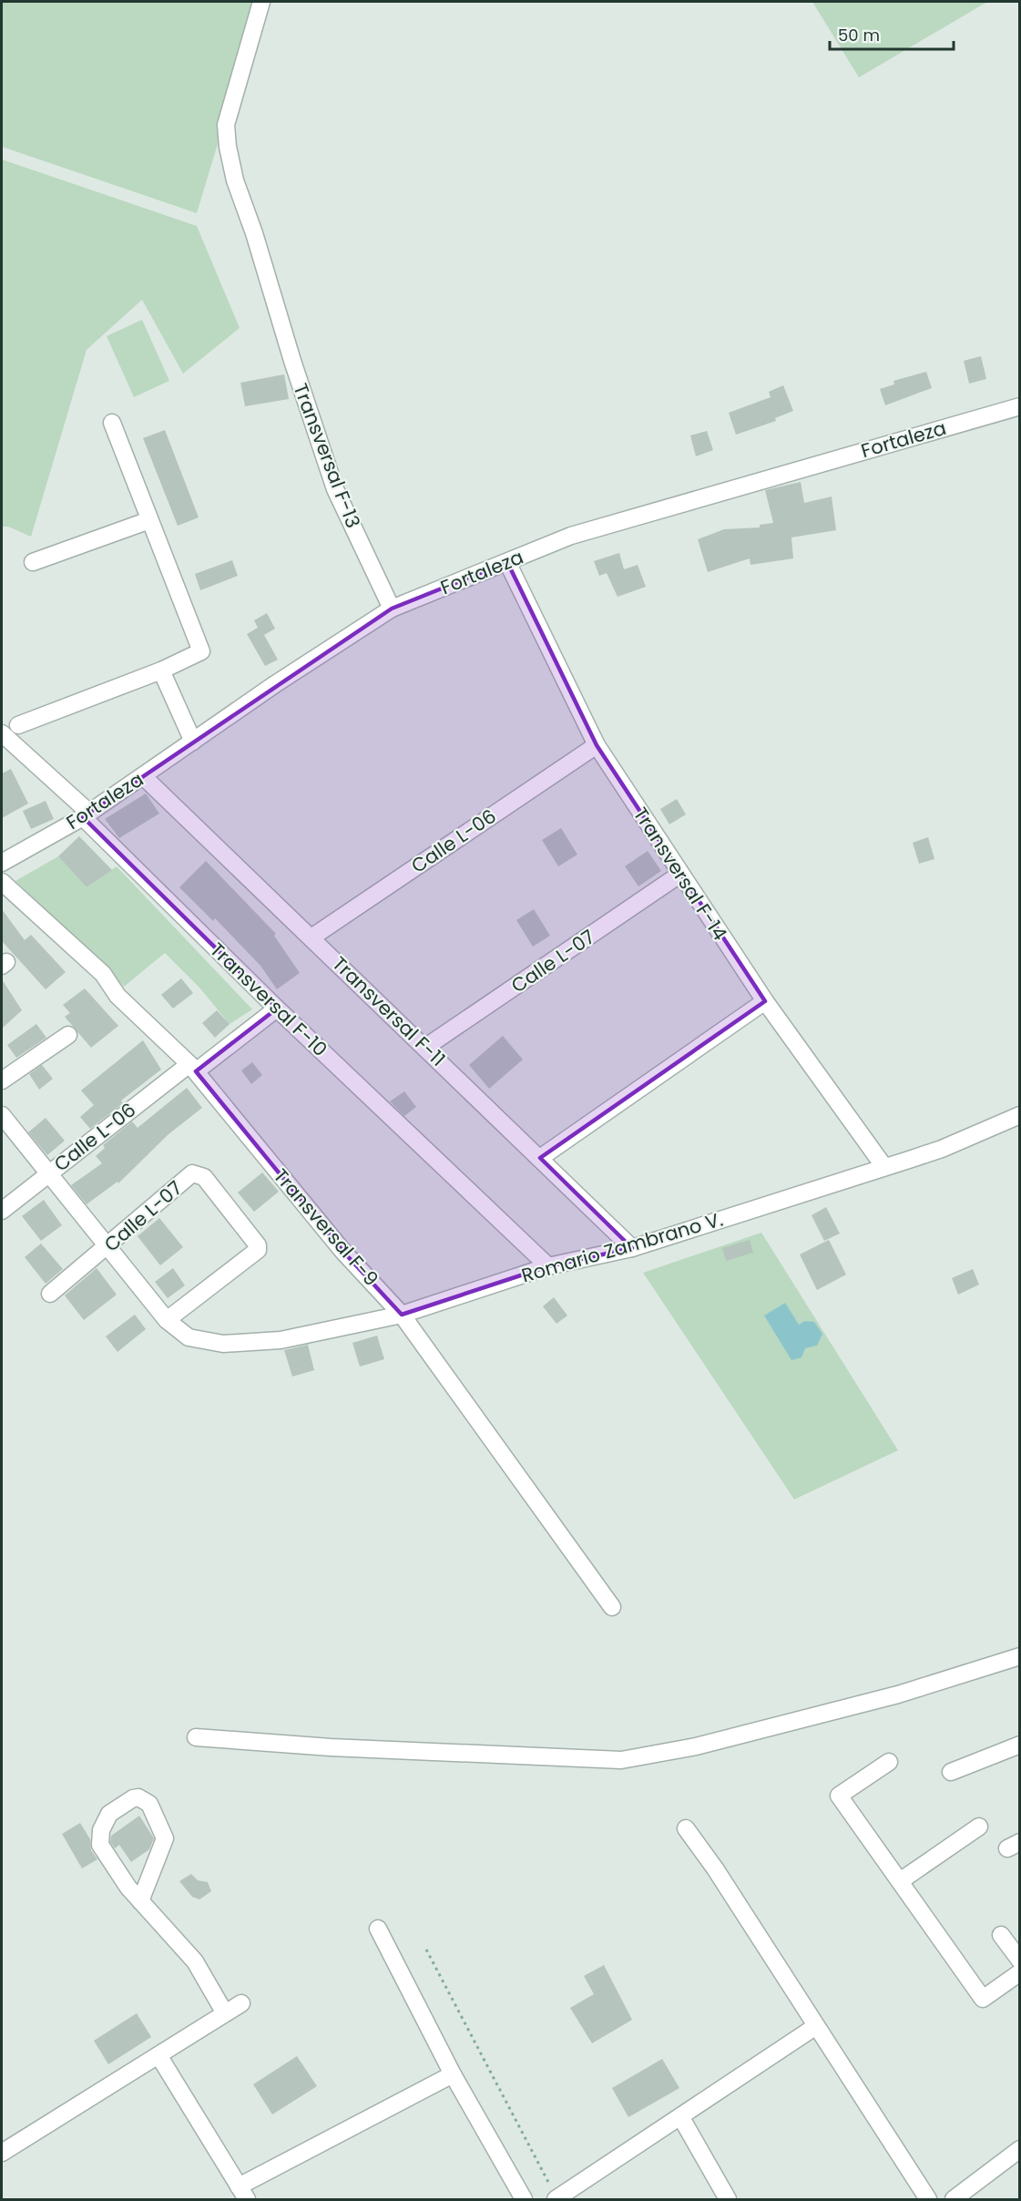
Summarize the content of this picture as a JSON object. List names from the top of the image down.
{
  "streets": {
    "street": [
      "Fortaleza",
      "Transversal F-13",
      "Calle L-06",
      "Transversal F-14",
      "Calle L-07",
      "Transversal F-10",
      "Transversal F-11",
      "Transversal F-9",
      "Romario Zambrano V."
    ]
  },
  "crossings": [
    ["Fortaleza", "Transversal F-13"],
    ["Fortaleza", "Transversal F-14"],
    ["Fortaleza", "Transversal F-10"],
    ["Fortaleza", "Transversal F-11"],
    ["Calle L-06", "Transversal F-14"],
    ["Calle L-06", "Transversal F-10"],
    ["Calle L-06", "Transversal F-11"],
    ["Calle L-06", "Transversal F-9"],
    ["Calle L-06", "Romario Zambrano V."],
    ["Transversal F-14", "Calle L-07"],
    ["Transversal F-14", "Romario Zambrano V."],
    ["Calle L-07", "Transversal F-11"],
    ["Calle L-07", "Romario Zambrano V."],
    ["Transversal F-10", "Romario Zambrano V."],
    ["Transversal F-11", "Romario Zambrano V."],
    ["Transversal F-9", "Romario Zambrano V."]
  ],
  "scale_bar": "50 m"
}
